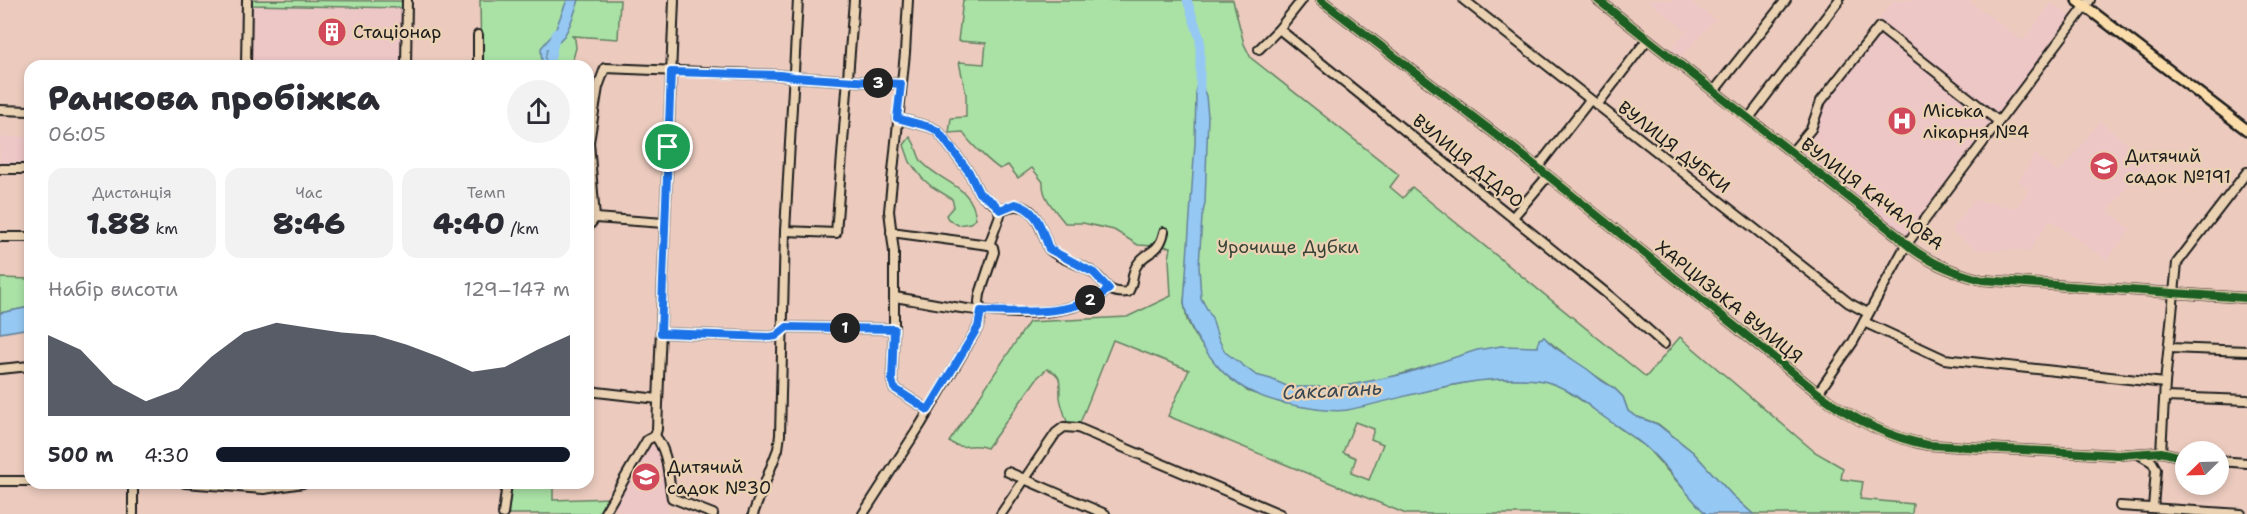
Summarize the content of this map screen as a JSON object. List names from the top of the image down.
{
  "streets": {
    "street": [
      "ВУЛИЦЯ ДУБКИ",
      "ВУЛИЦЯ ДІДРО",
      "ВУЛИЦЯ КАЧАЛОВА",
      "ХАРЦИЗЬКА ВУЛИЦЯ"
    ]
  },
  "water": ["Саксагань"],
  "parks": ["Урочище Дубки"],
  "places": {
    "building": ["Стаціонар"],
    "hospital": ["Міська лікарня №4"],
    "school or university": ["Дитячий садок №191", "Дитячий садок №30"]
  },
  "north": "bottom left",
  "page": {
    "heading": ["Ранкова пробіжка", "06:05"],
    "pins": ["3", "2", "1"],
    "stats": [
      ["Дистанція", "1.88 km"],
      ["Час", "8:46"],
      ["Темп", "4:40 /km"]
    ],
    "chart": ["Набір висоти", "129–147 m"],
    "list": [
      {
        "name": "500 m",
        "note": "4:30"
      }
    ]
  }
}
